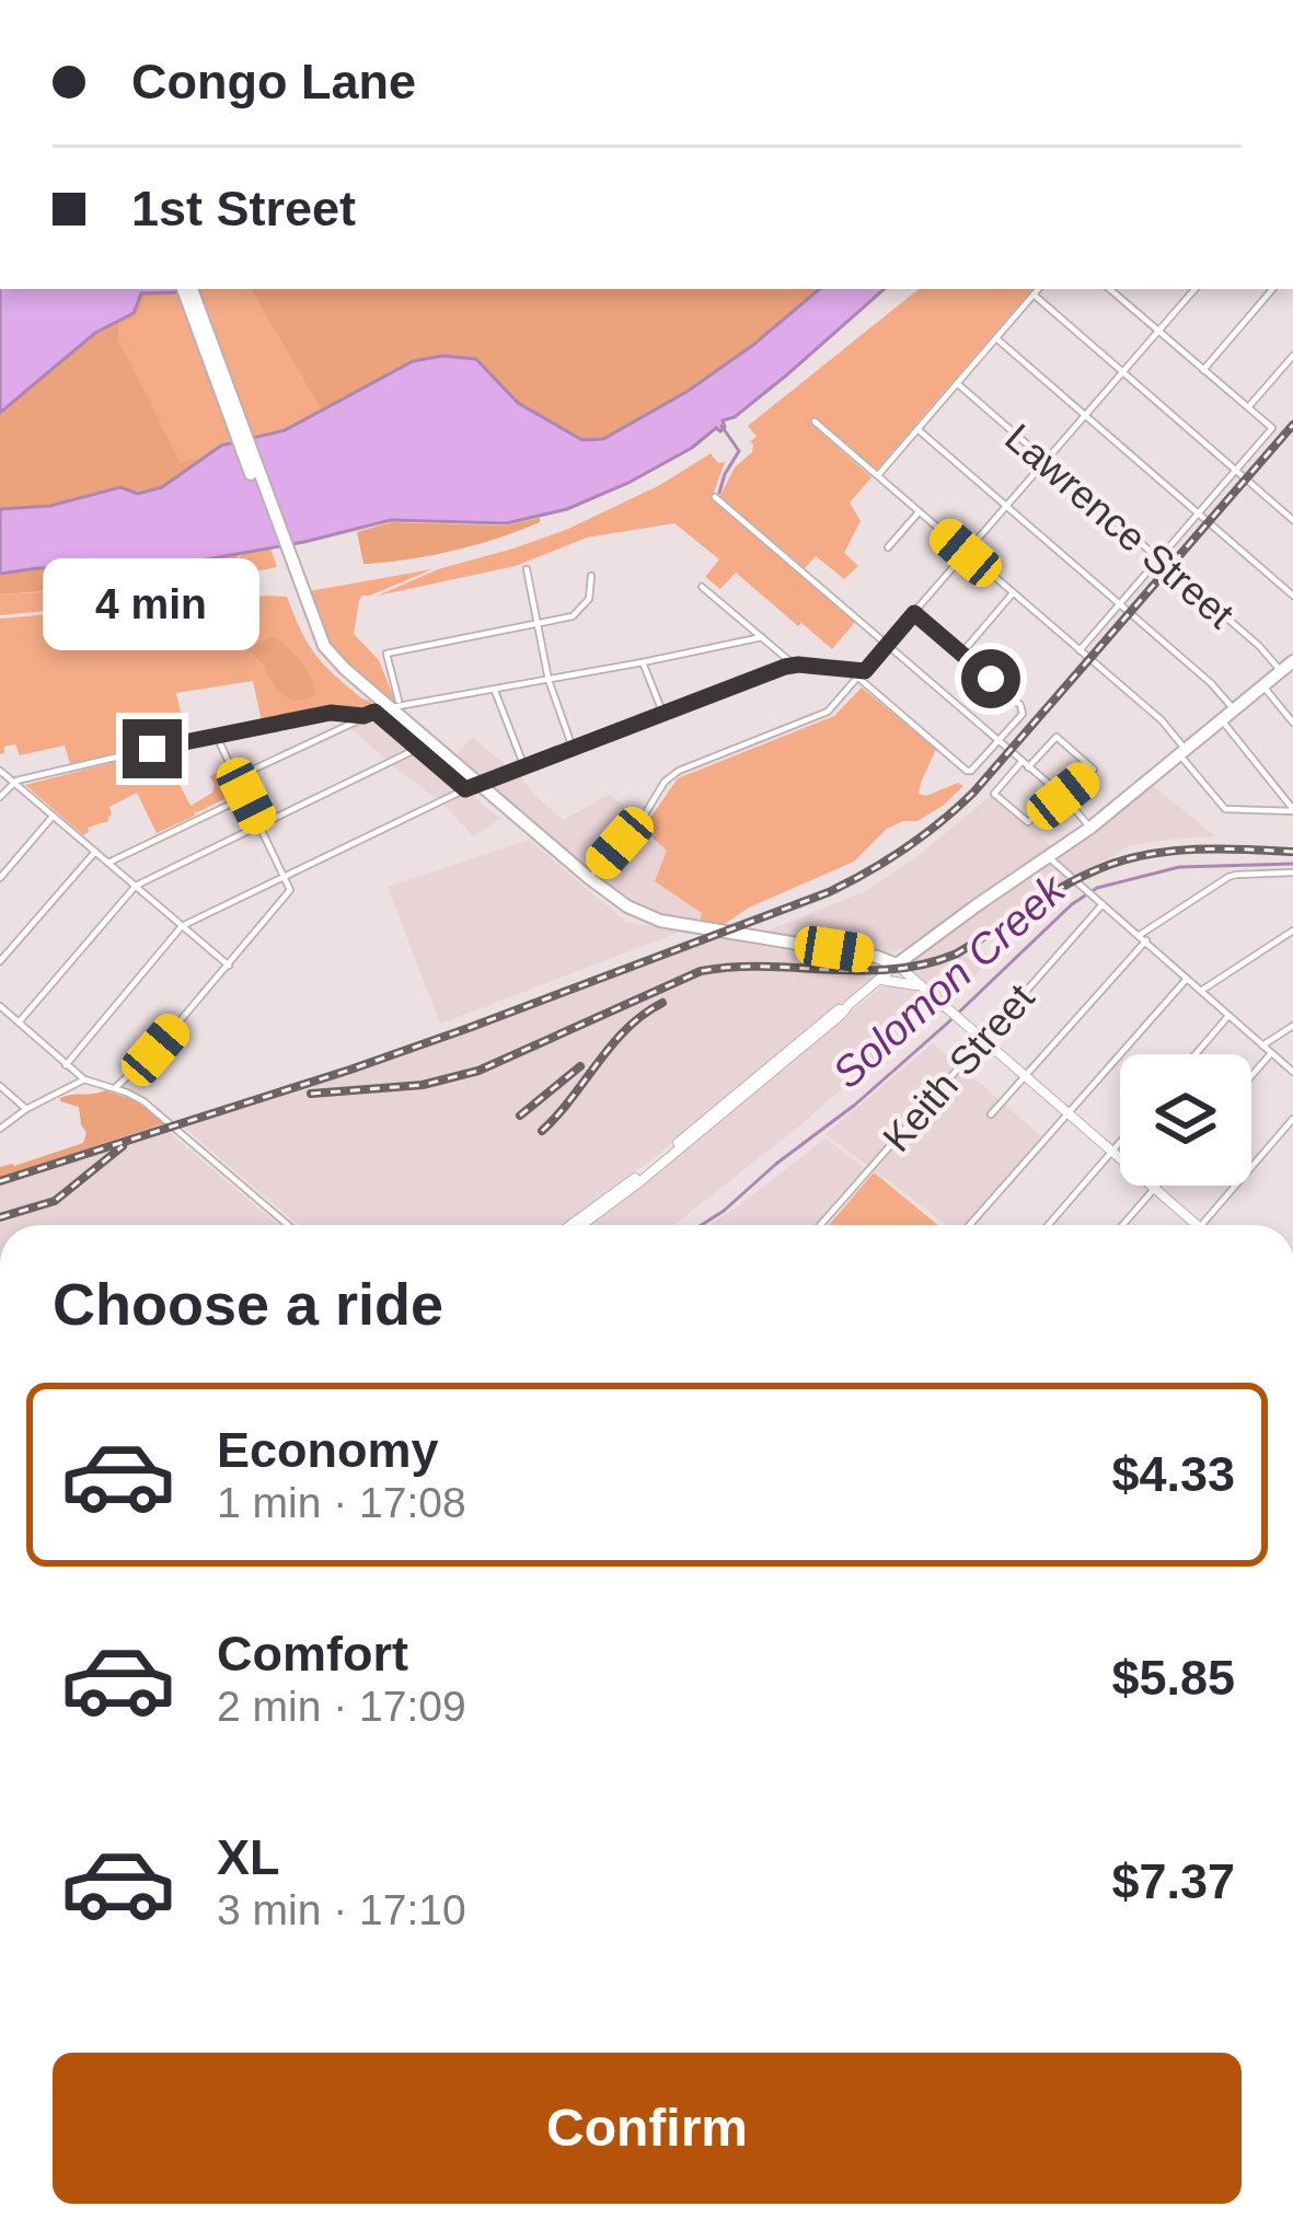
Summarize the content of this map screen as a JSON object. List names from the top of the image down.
{
  "streets": {
    "street": ["Lawrence Street", "Keith Street"]
  },
  "water": ["Solomon Creek"],
  "page": {
    "banner": ["Congo Lane", "1st Street"],
    "bubble": "4 min",
    "heading": "Choose a ride",
    "list": [
      {
        "name": "Economy",
        "note": "1 min · 17:08",
        "value": "$4.33"
      },
      {
        "name": "Comfort",
        "note": "2 min · 17:09",
        "value": "$5.85"
      },
      {
        "name": "XL",
        "note": "3 min · 17:10",
        "value": "$7.37"
      }
    ],
    "buttons": "Confirm"
  }
}
